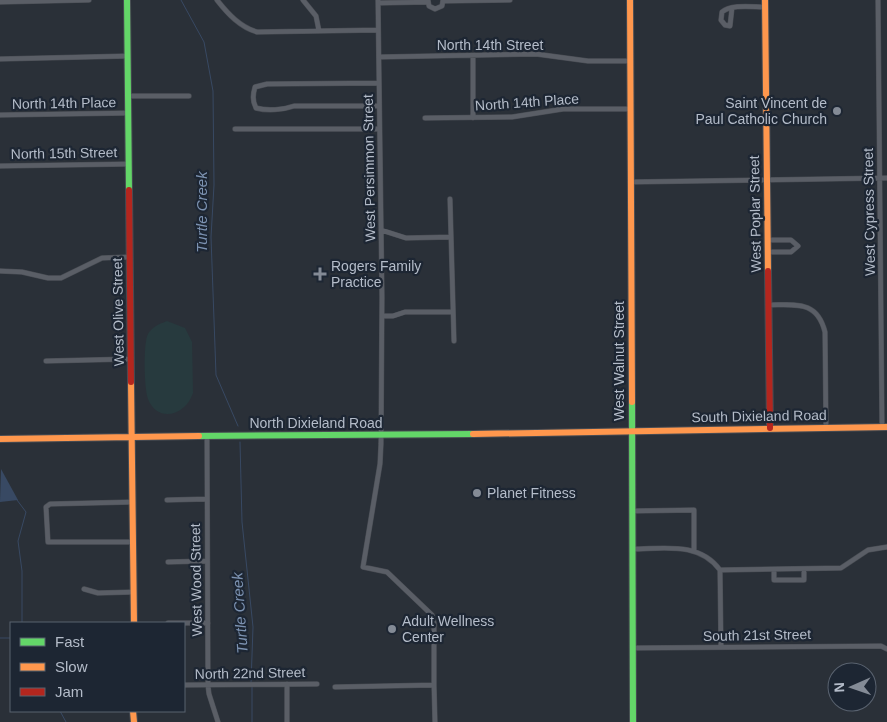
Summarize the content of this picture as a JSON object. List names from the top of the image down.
{
  "streets": {
    "main road": [
      "West Poplar Street",
      "West Olive Street",
      "West Walnut Street",
      "South Dixieland Road",
      "North Dixieland Road"
    ],
    "street": [
      "North 14th Street",
      "North 14th Place",
      "North 15th Street",
      "West Persimmon Street",
      "West Cypress Street",
      "West Wood Street",
      "South 21st Street",
      "North 22nd Street"
    ]
  },
  "crossings": [
    ["North 14th Street", "West Persimmon Street"],
    ["North 14th Street", "West Walnut Street"],
    ["North 14th Place", "West Olive Street"],
    ["North 14th Place", "West Walnut Street"],
    ["North 15th Street", "West Olive Street"],
    ["West Persimmon Street", "North Dixieland Road"],
    ["West Cypress Street", "South Dixieland Road"],
    ["West Poplar Street", "South Dixieland Road"],
    ["West Olive Street", "North Dixieland Road"],
    ["West Walnut Street", "South Dixieland Road"],
    ["West Walnut Street", "North Dixieland Road"],
    ["West Walnut Street", "South 21st Street"],
    ["South Dixieland Road", "North Dixieland Road"],
    ["North Dixieland Road", "West Wood Street"],
    ["West Wood Street", "North 22nd Street"]
  ],
  "water": ["Turtle Creek"],
  "places": {
    "other": ["Saint Vincent de Paul Catholic Church", "Planet Fitness", "Adult Wellness Center"],
    "health": ["Rogers Family Practice"]
  },
  "legend": ["Fast", "Slow", "Jam"],
  "north": "left"
}
